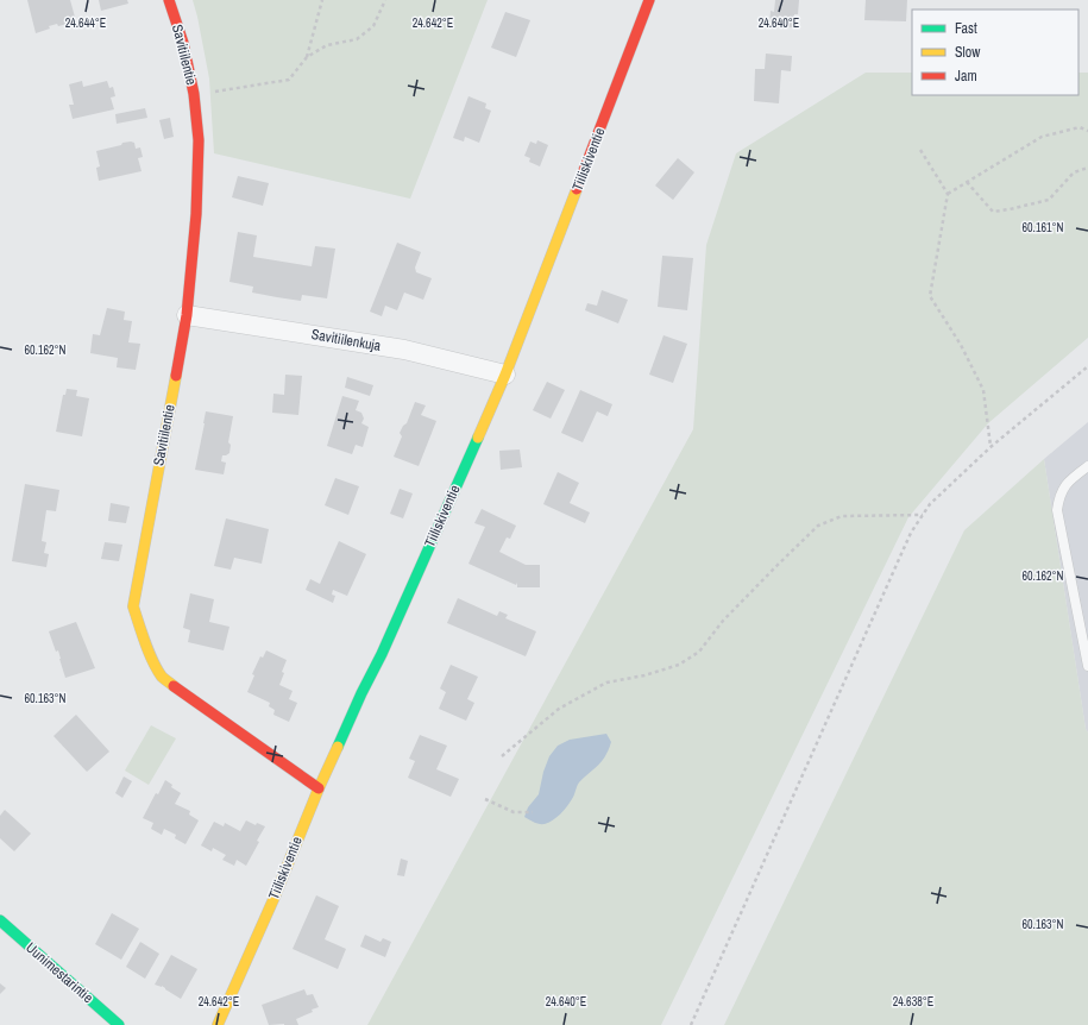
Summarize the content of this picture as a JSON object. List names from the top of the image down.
{
  "streets": {
    "street": [
      "Savitiilentie",
      "Tiiliskiventie",
      "Savitiilenkuja",
      "Uunimestarintie"
    ]
  },
  "crossings": [
    ["Savitiilentie", "Tiiliskiventie"],
    ["Savitiilentie", "Savitiilenkuja"],
    ["Tiiliskiventie", "Savitiilenkuja"]
  ],
  "legend": ["Fast", "Slow", "Jam"],
  "coordinates": [
    "24.644°E",
    "24.642°E",
    "24.640°E",
    "60.161°N",
    "60.162°N",
    "60.163°N",
    "24.638°E"
  ]
}
